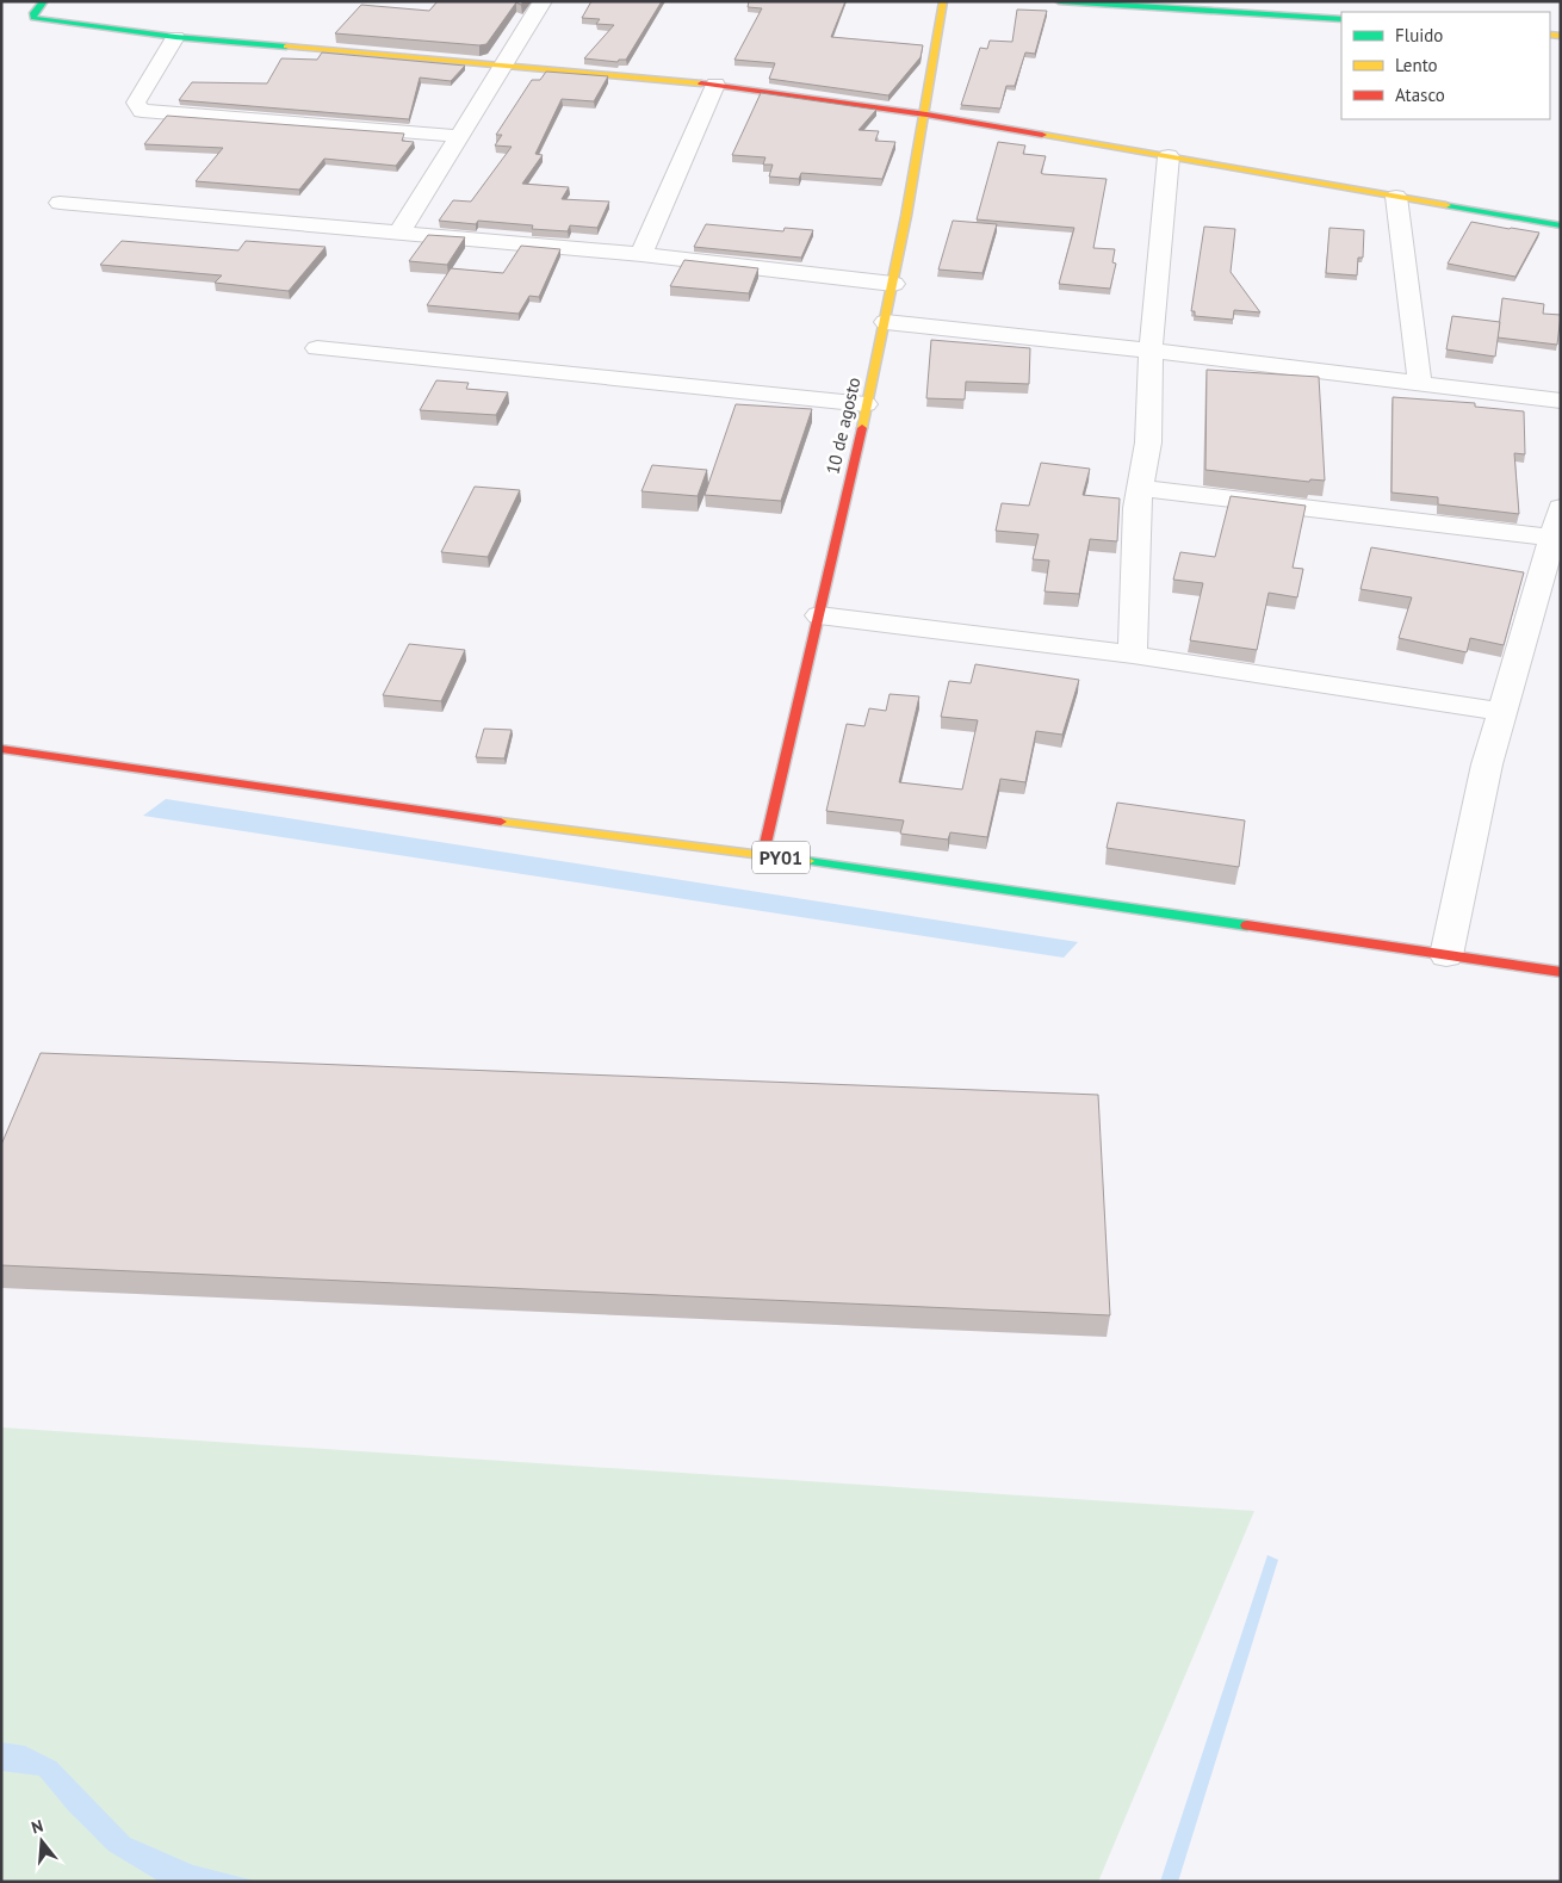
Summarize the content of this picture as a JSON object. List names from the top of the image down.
{
  "streets": {
    "main road": ["10 de agosto", "PY01"]
  },
  "crossings": [
    ["10 de agosto", "PY01"]
  ],
  "legend": ["Fluido", "Lento", "Atasco"],
  "north": "top"
}
